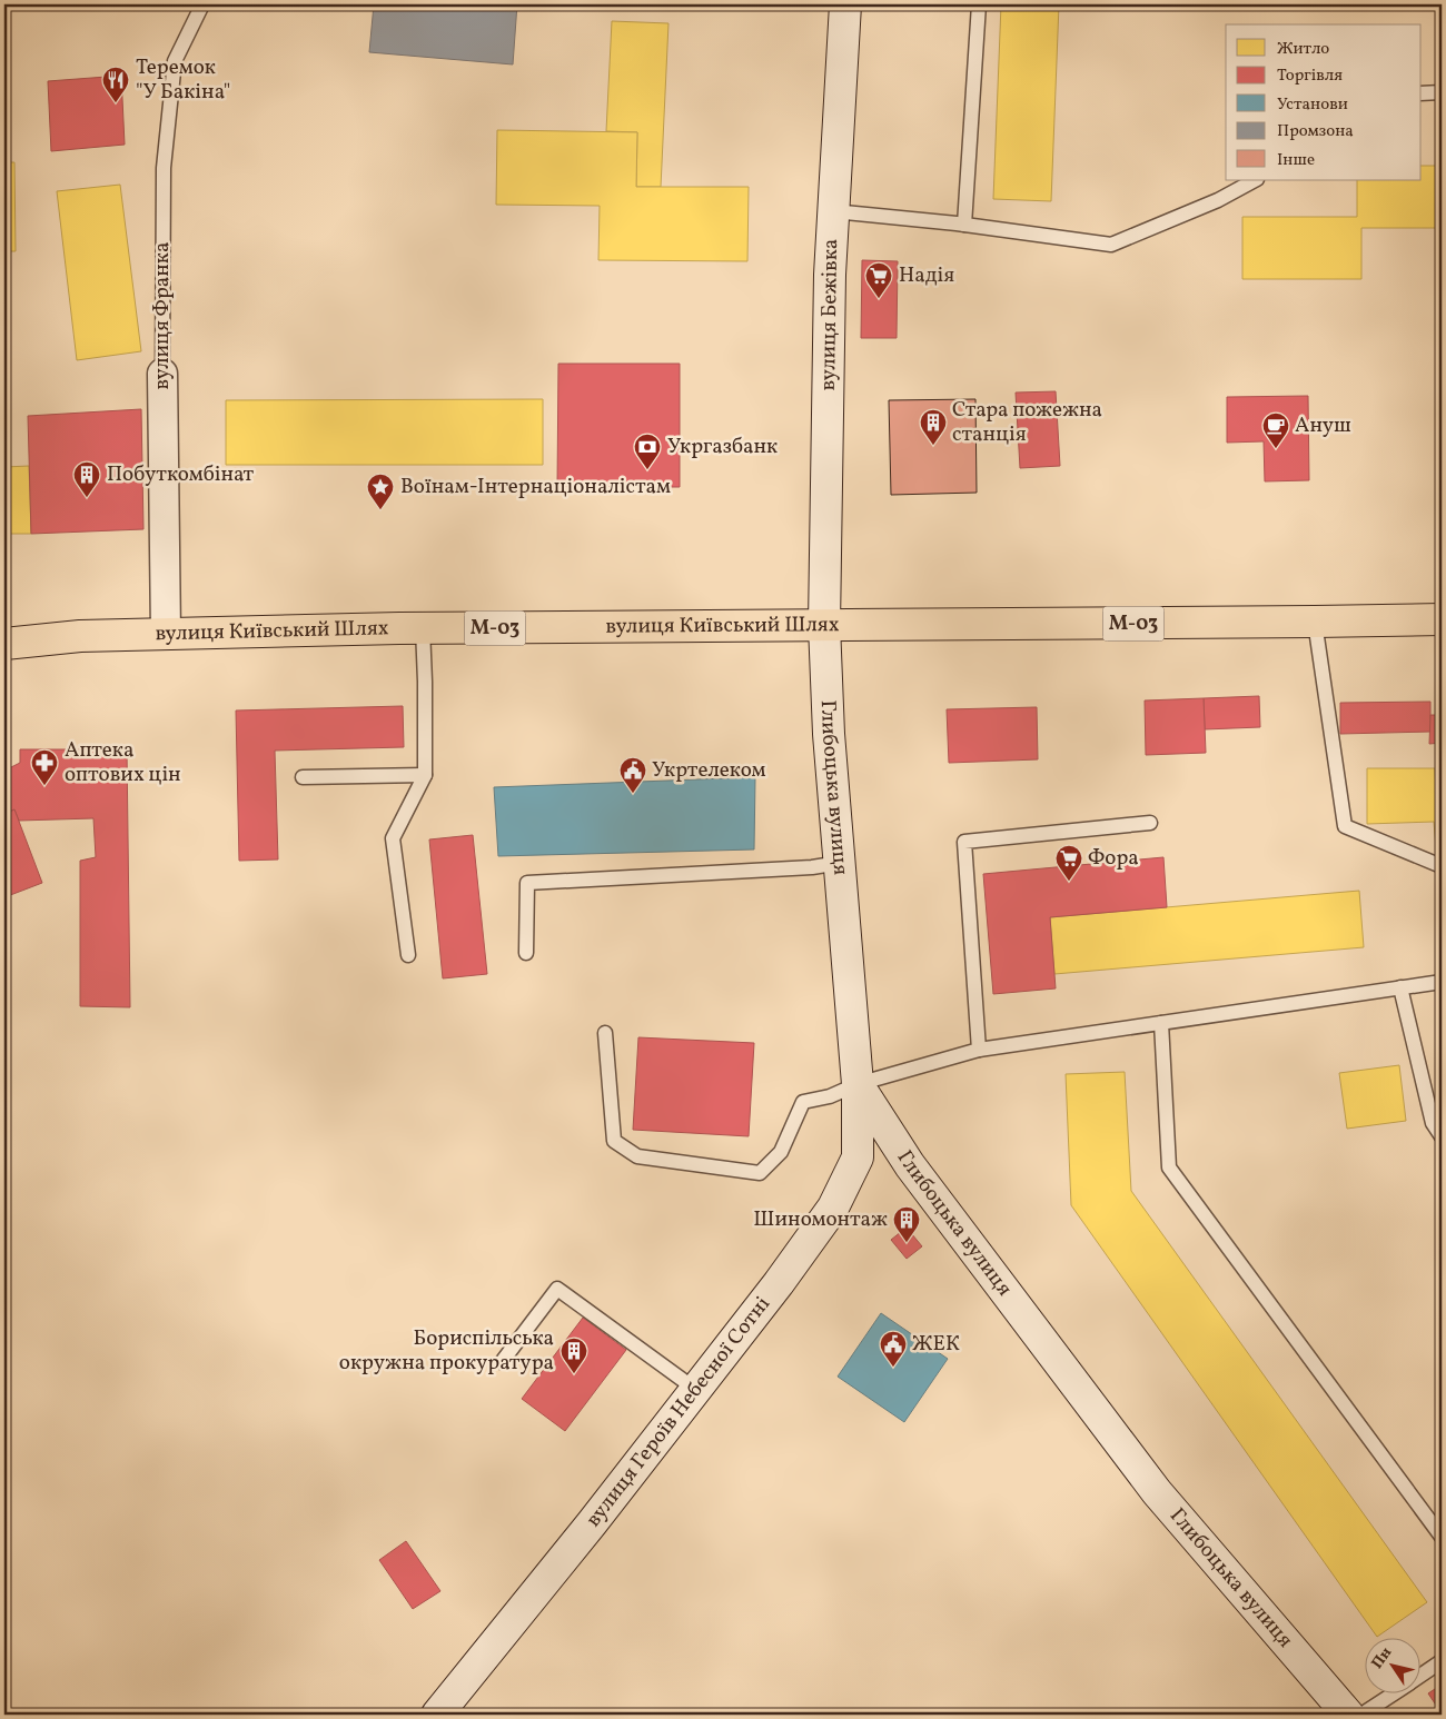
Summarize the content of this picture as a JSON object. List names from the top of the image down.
{
  "streets": {
    "highway": ["М-03", "вулиця Київський Шлях"],
    "street": [
      "вулиця Бежівка",
      "вулиця Франка",
      "Глибоцька вулиця",
      "вулиця Героїв Небесної Сотні"
    ]
  },
  "crossings": [
    ["вулиця Бежівка", "вулиця Київський Шлях"],
    ["вулиця Бежівка", "Глибоцька вулиця"],
    ["вулиця Франка", "вулиця Київський Шлях"],
    ["вулиця Київський Шлях", "Глибоцька вулиця"],
    ["Глибоцька вулиця", "вулиця Героїв Небесної Сотні"]
  ],
  "places": {
    "restaurant": ["Теремок \"У Бакiна\""],
    "supermarket": ["Надія", "Фора"],
    "building": [
      "Стара пожежна станція",
      "Побуткомбінат",
      "Шиномонтаж",
      "Бориспільська окружна прокуратура"
    ],
    "cafe": ["Ануш"],
    "bank": ["Укргазбанк"],
    "place": ["Воїнам-Інтернаціоналістам"],
    "pharmacy": ["Аптека оптових цін"],
    "public building": ["Укртелеком", "ЖЕК"]
  },
  "legend": [
    "Житло",
    "Торгівля",
    "Установи",
    "Промзона",
    "Інше"
  ],
  "north": "top left"
}
